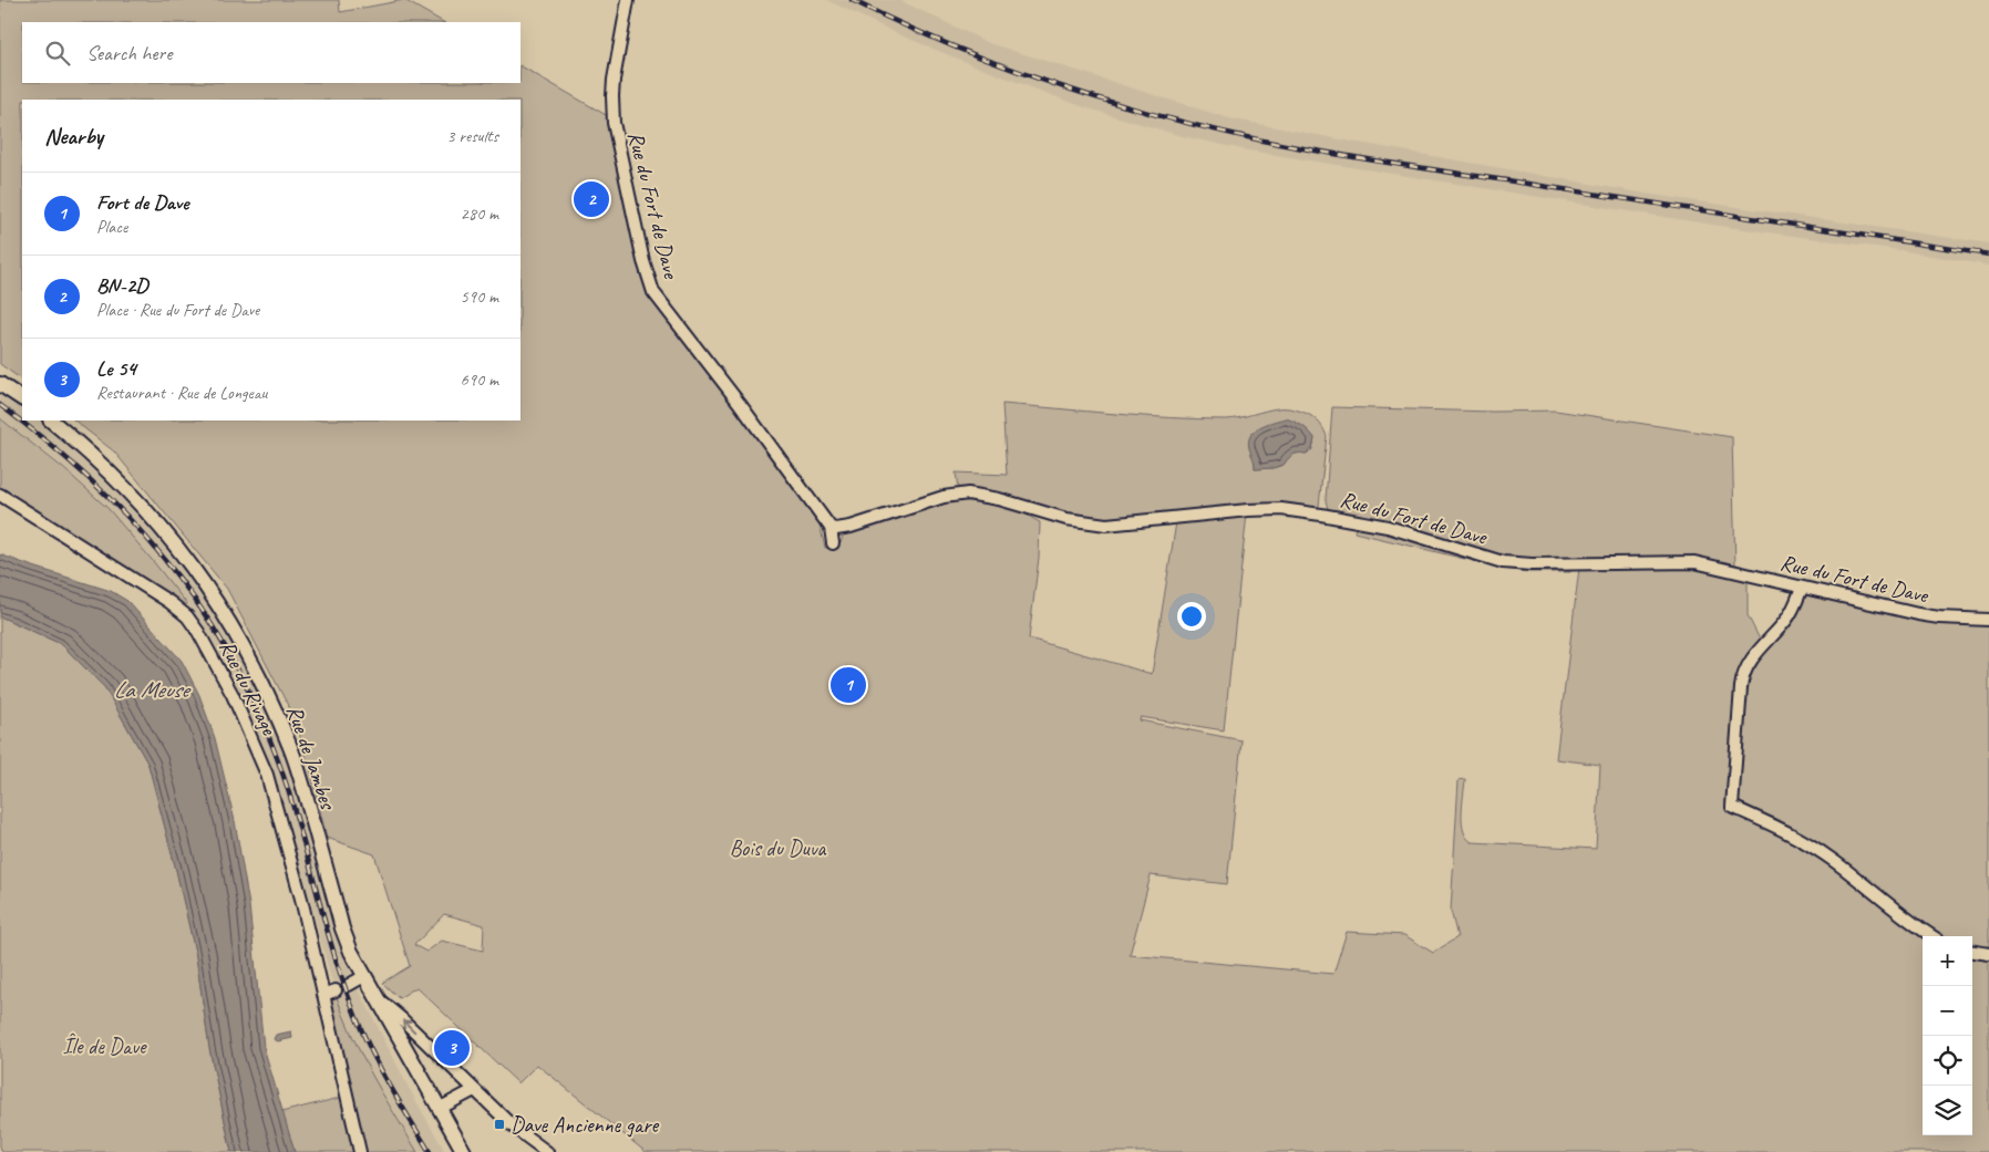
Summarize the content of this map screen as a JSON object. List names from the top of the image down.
{
  "streets": {
    "main road": ["Rue de Jambes"],
    "street": ["Rue du Fort de Dave", "Rue du Rivage"]
  },
  "water": ["La Meuse"],
  "parks": ["Bois du Duva", "Île de Dave"],
  "places": {
    "transit": ["Dave Ancienne gare"]
  },
  "page": {
    "search": "Search here",
    "heading": ["Nearby", "3 results"],
    "list": [
      {
        "mark": "1",
        "name": "Fort de Dave",
        "note": "Place",
        "value": "280 m"
      },
      {
        "mark": "2",
        "name": "BN-2D",
        "note": "Place · Rue du Fort de Dave",
        "value": "590 m"
      },
      {
        "mark": "3",
        "name": "Le 54",
        "note": "Restaurant · Rue de Longeau",
        "value": "690 m"
      }
    ],
    "pins": ["2", "1", "3"],
    "map_buttons": ["+", "−"]
  }
}
